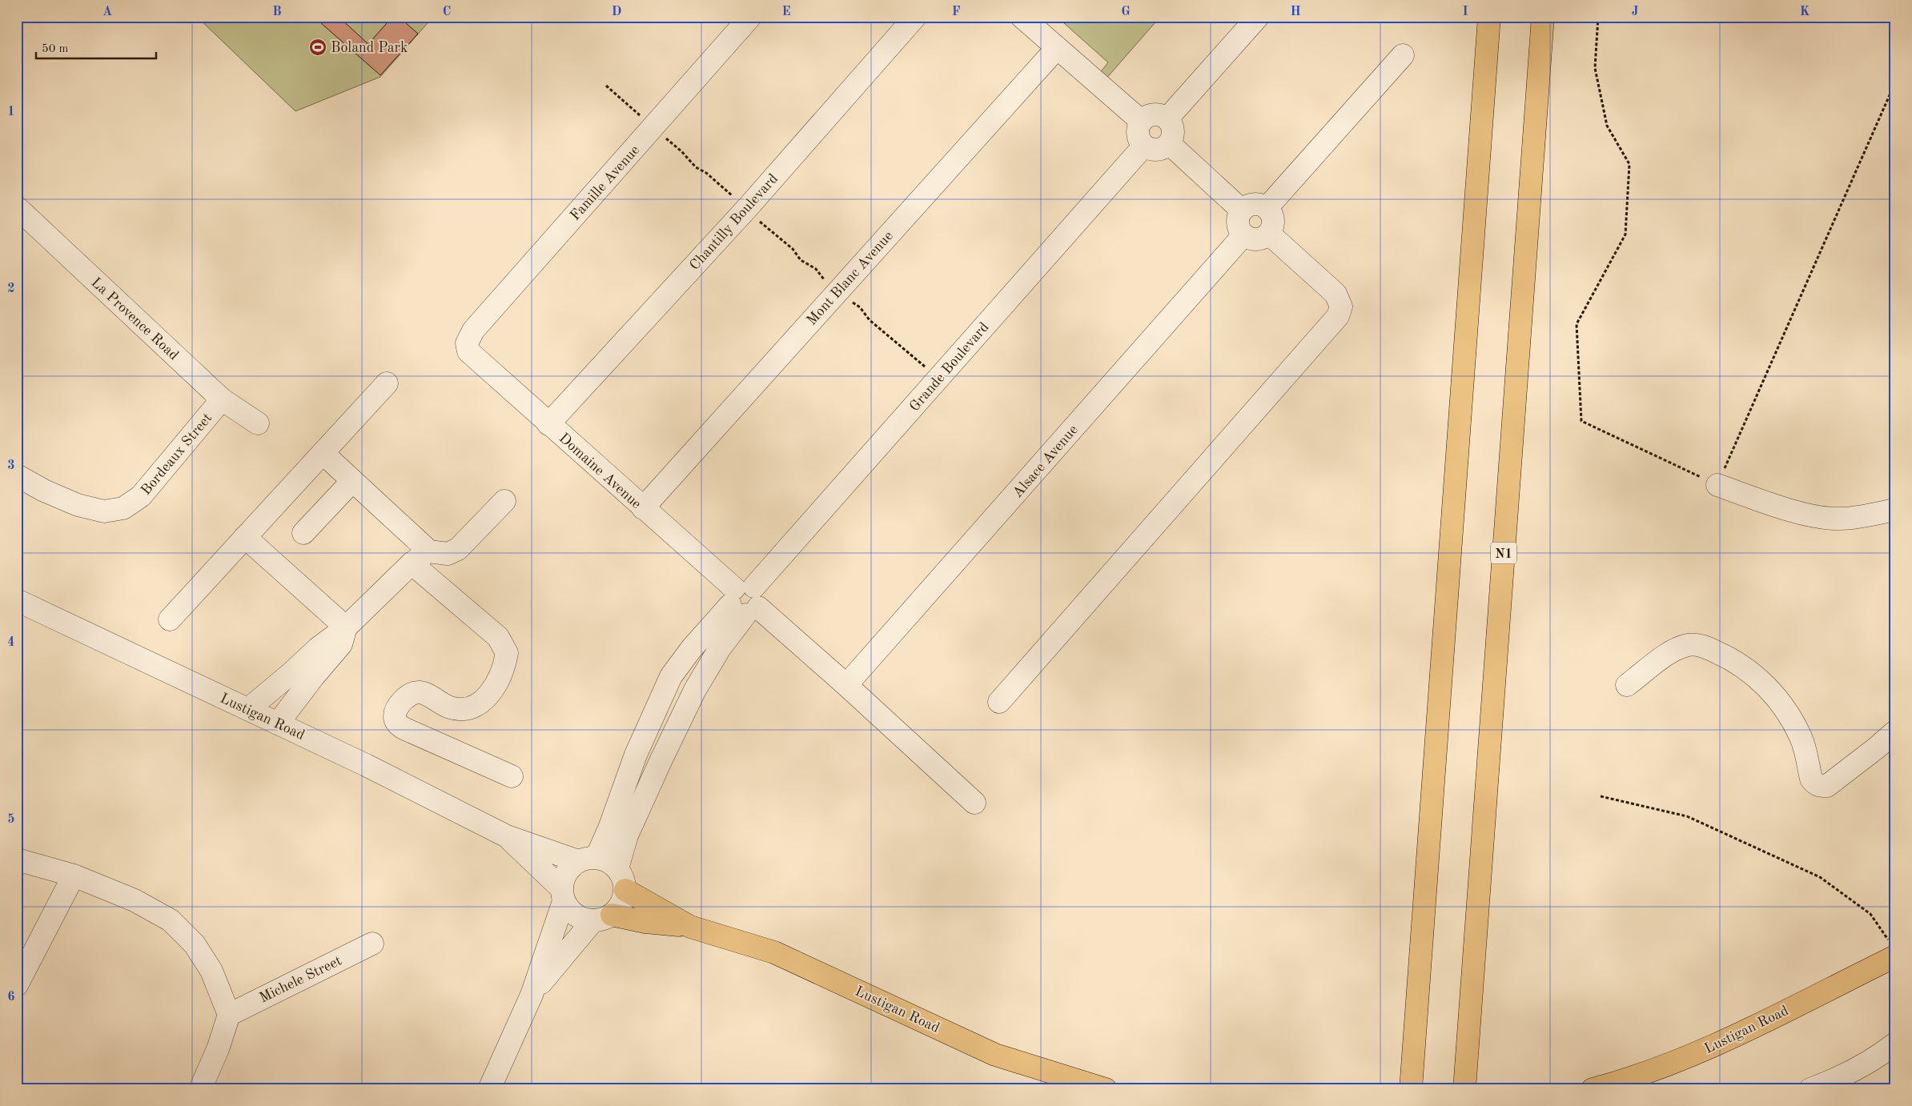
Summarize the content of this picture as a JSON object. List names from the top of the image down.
{
  "streets": {
    "main road": ["N1", "Lustigan Road"],
    "street": [
      "Famille Avenue",
      "Chantilly Boulevard",
      "Mont Blanc Avenue",
      "La Provence Road",
      "Grande Boulevard",
      "Bordeaux Street",
      "Alsace Avenue",
      "Domaine Avenue",
      "Michele Street"
    ]
  },
  "crossings": [
    ["Famille Avenue", "Domaine Avenue"],
    ["Chantilly Boulevard", "Domaine Avenue"],
    ["Mont Blanc Avenue", "Domaine Avenue"],
    ["La Provence Road", "Bordeaux Street"],
    ["Grande Boulevard", "Domaine Avenue"],
    ["Alsace Avenue", "Domaine Avenue"]
  ],
  "places": {
    "sports": ["Boland Park"]
  },
  "scale_bar": "50 m",
  "grid": {
    "columns": [
      "A",
      "B",
      "C",
      "D",
      "E",
      "F",
      "G",
      "H",
      "I",
      "J",
      "K"
    ],
    "rows": [
      "1",
      "2",
      "3",
      "4",
      "5",
      "6"
    ]
  }
}
